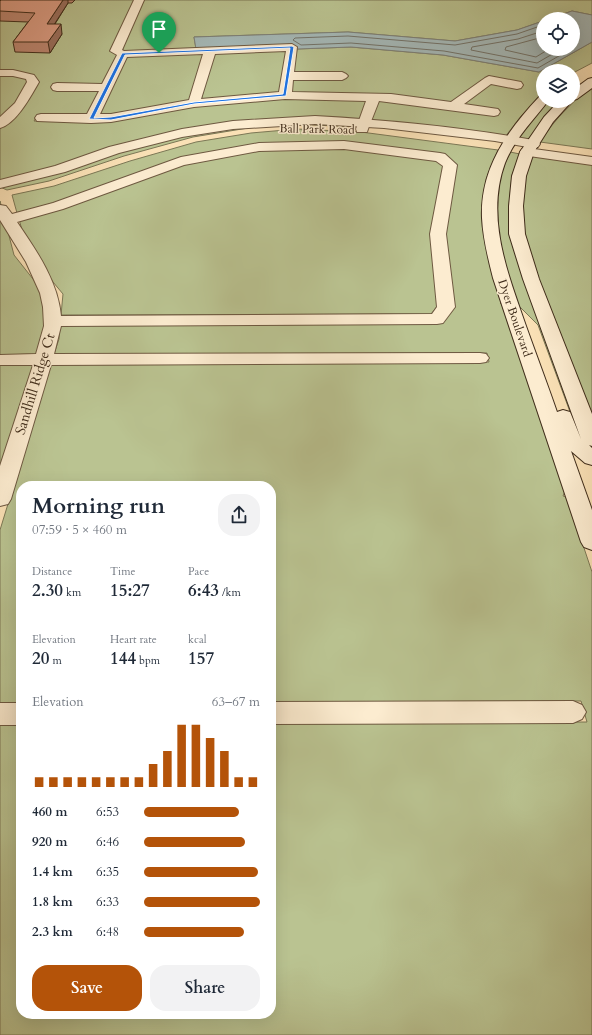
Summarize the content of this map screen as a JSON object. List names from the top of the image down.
{
  "streets": {
    "street": ["Ball Park Road", "Dyer Boulevard", "Sandhill Ridge Ct"]
  },
  "crossings": [
    ["Ball Park Road", "Dyer Boulevard"]
  ],
  "page": {
    "heading": ["Morning run", "07:59 · 5 × 460 m"],
    "stats": [
      ["Distance", "2.30 km"],
      ["Time", "15:27"],
      ["Pace", "6:43 /km"],
      ["Elevation", "20 m"],
      ["Heart rate", "144 bpm"],
      ["kcal", "157"]
    ],
    "chart": ["Elevation", "63–67 m"],
    "list": [
      {
        "name": "460 m",
        "note": "6:53"
      },
      {
        "name": "920 m",
        "note": "6:46"
      },
      {
        "name": "1.4 km",
        "note": "6:35"
      },
      {
        "name": "1.8 km",
        "note": "6:33"
      },
      {
        "name": "2.3 km",
        "note": "6:48"
      }
    ],
    "buttons": ["Save", "Share"]
  }
}
